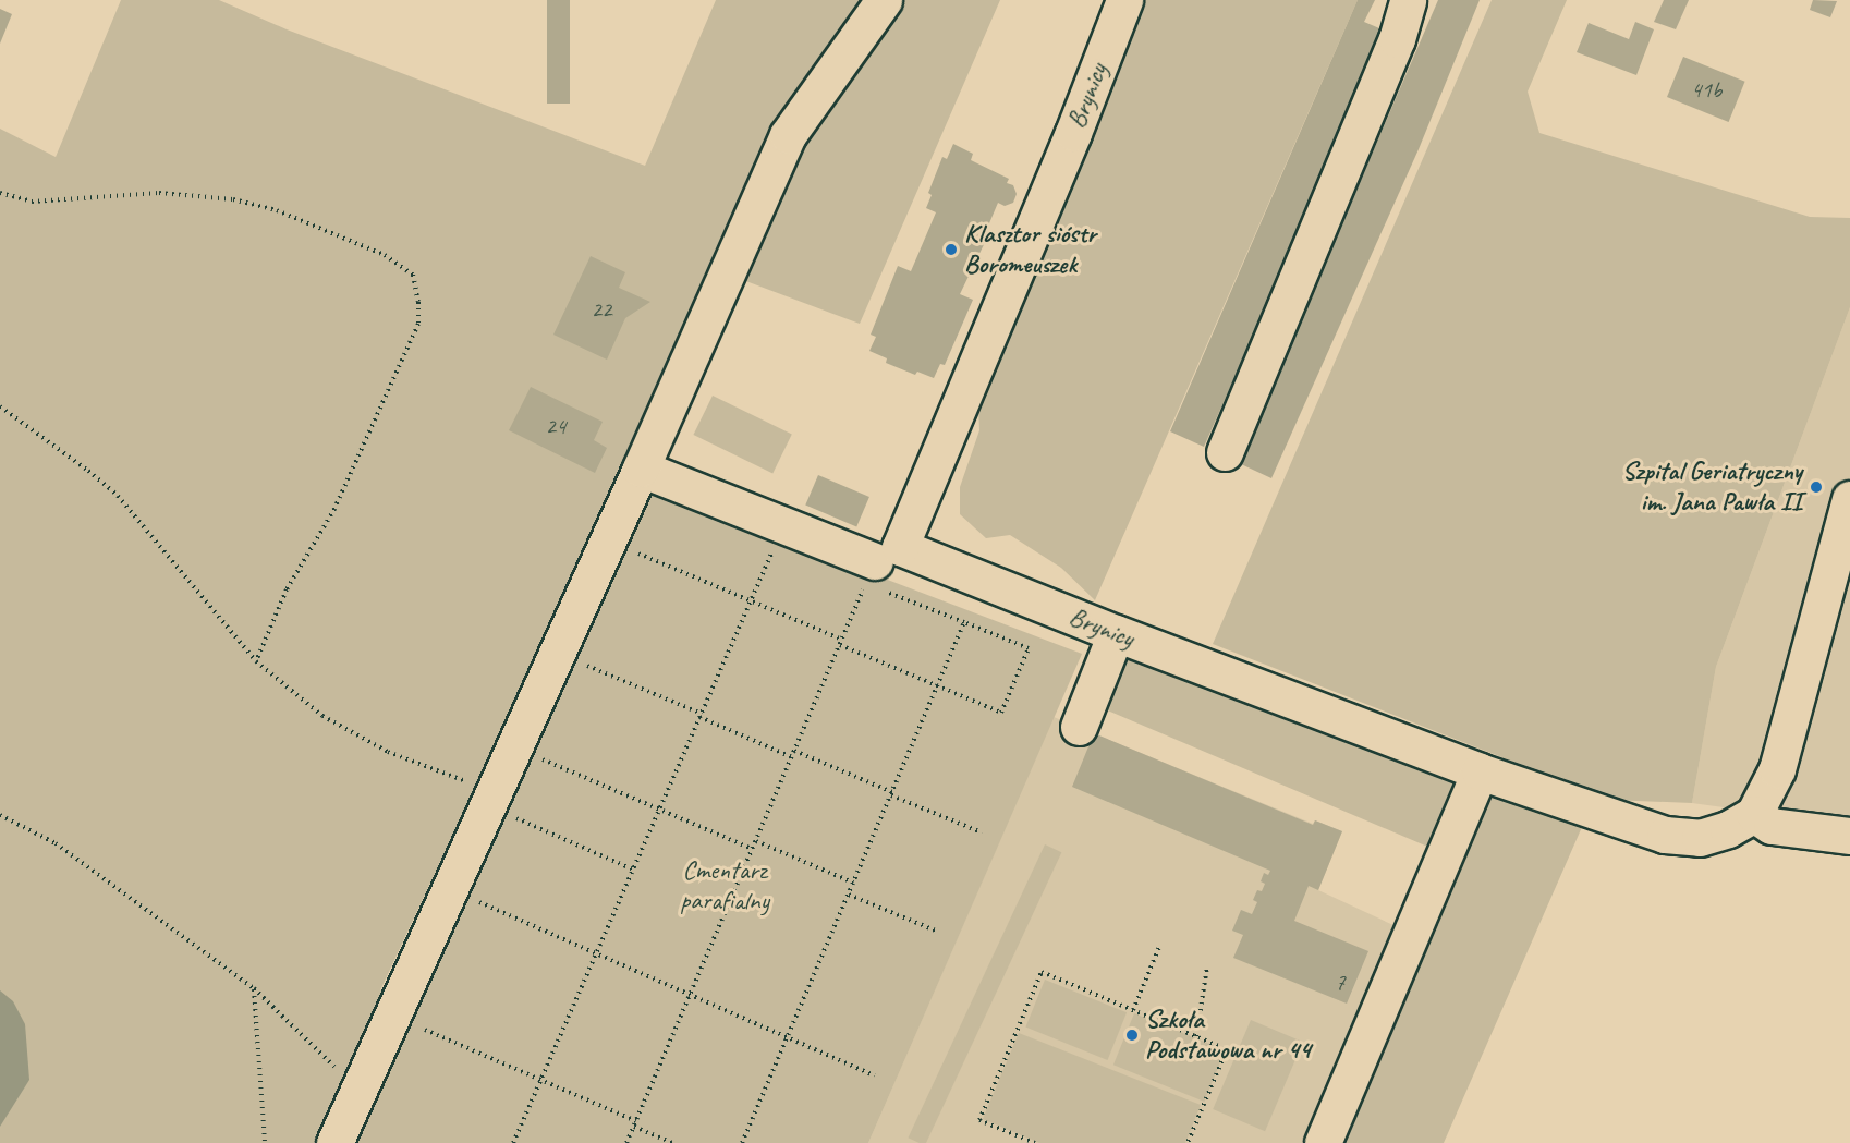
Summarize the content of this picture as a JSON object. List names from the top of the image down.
{
  "streets": {
    "street": ["Brynicy"]
  },
  "parks": ["Cmentarz parafialny"],
  "places": ["Klasztor sióstr Boromeuszek", "Szpital Geriatryczny im. Jana Pawła II", "Szkoła Podstawowa nr 44"],
  "house_numbers": [
    "41b",
    "22",
    "24",
    "7"
  ]
}
